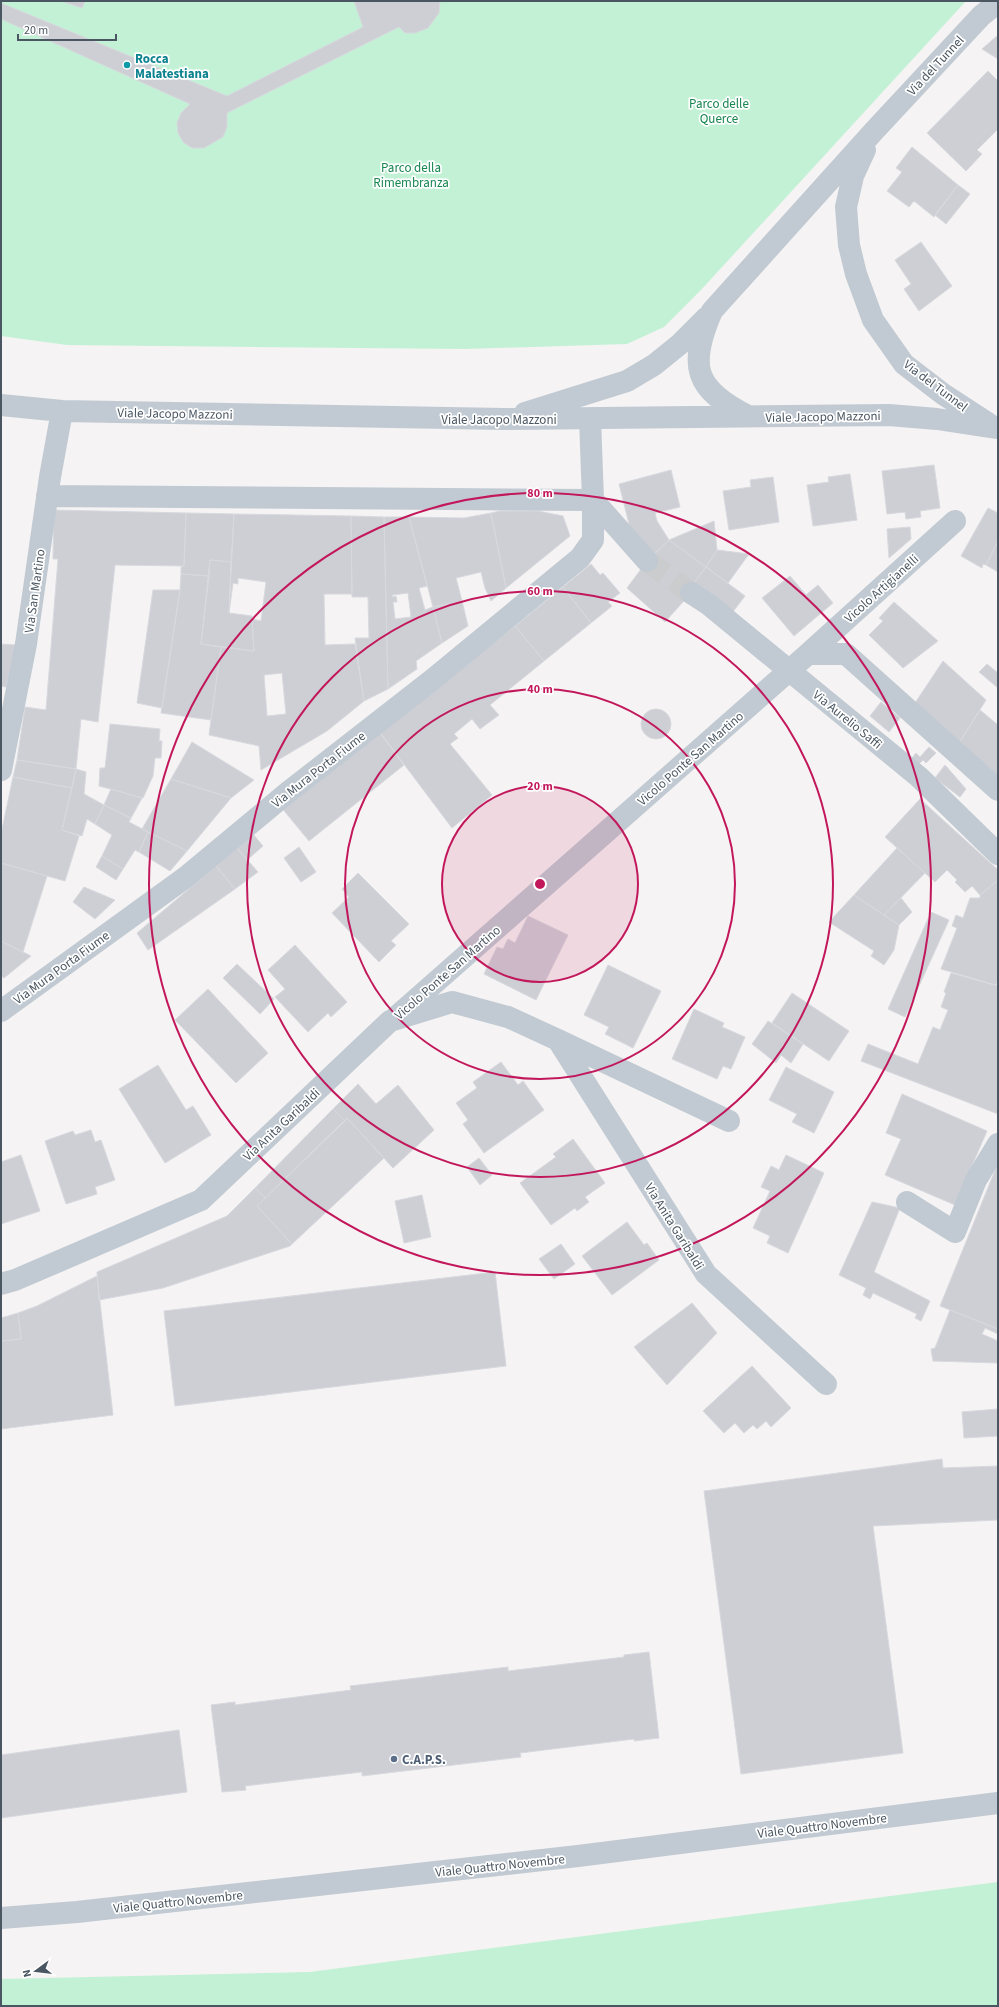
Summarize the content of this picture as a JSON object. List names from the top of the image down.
{
  "streets": {
    "street": [
      "Via del Tunnel",
      "Viale Jacopo Mazzoni",
      "Vicolo Artigianelli",
      "Via San Martino",
      "Via Aurelio Saffi",
      "Vicolo Ponte San Martino",
      "Via Mura Porta Fiume",
      "Via Anita Garibaldi",
      "Viale Quattro Novembre"
    ]
  },
  "crossings": [
    ["Via del Tunnel", "Viale Jacopo Mazzoni"],
    ["Viale Jacopo Mazzoni", "Via San Martino"],
    ["Vicolo Artigianelli", "Vicolo Ponte San Martino"],
    ["Vicolo Ponte San Martino", "Via Anita Garibaldi"]
  ],
  "parks": ["Parco delle Querce", "Parco della Rimembranza"],
  "places": ["Rocca Malatestiana", "C.A.P.S."],
  "scale_bar": "20 m",
  "north": "left",
  "rings": [
    "80 m",
    "60 m",
    "40 m",
    "20 m"
  ]
}
